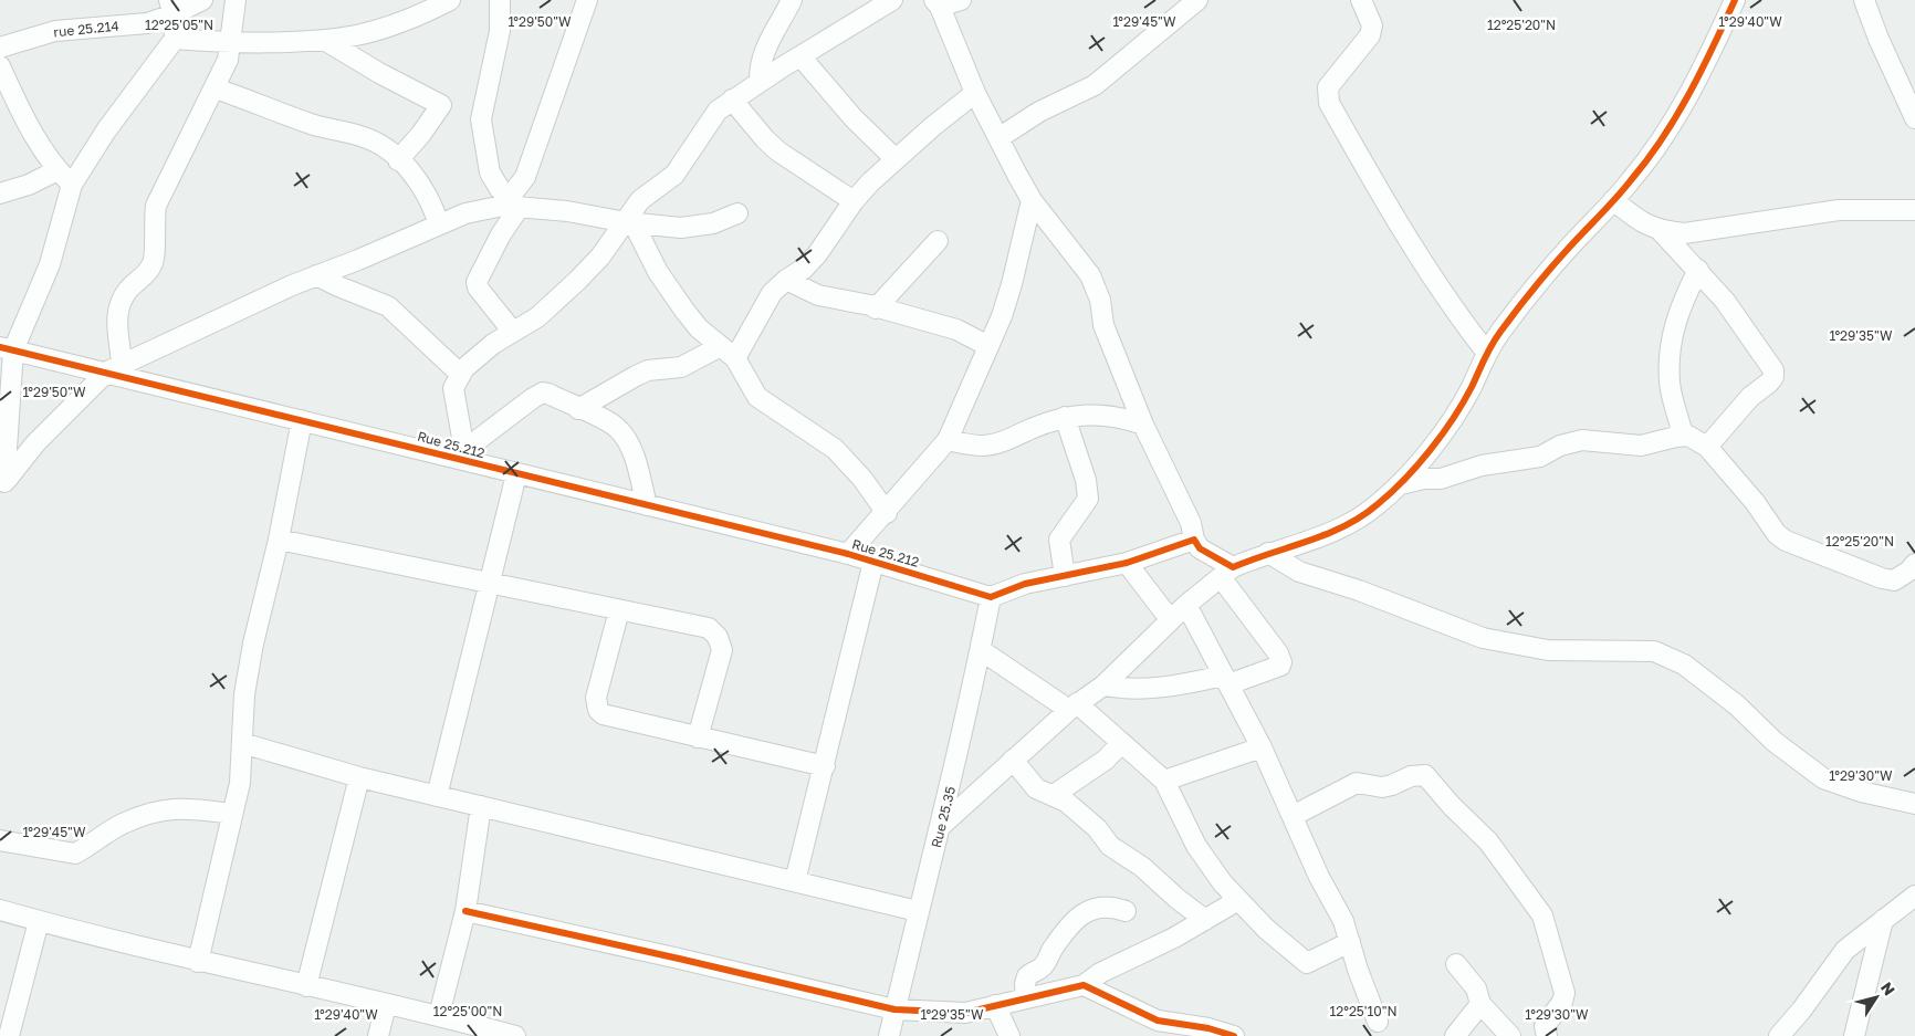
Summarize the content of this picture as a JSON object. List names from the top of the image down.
{
  "streets": {
    "street": ["rue 25.214", "Rue 25.212", "Rue 25.35"]
  },
  "crossings": [
    ["Rue 25.212", "Rue 25.35"]
  ],
  "north": "top right",
  "coordinates": [
    "1°29'50\"W",
    "1°29'45\"W",
    "1°29'40\"W",
    "12°25'05\"N",
    "12°25'20\"N",
    "1°29'35\"W",
    "1°29'30\"W",
    "12°25'00\"N",
    "12°25'10\"N"
  ]
}
